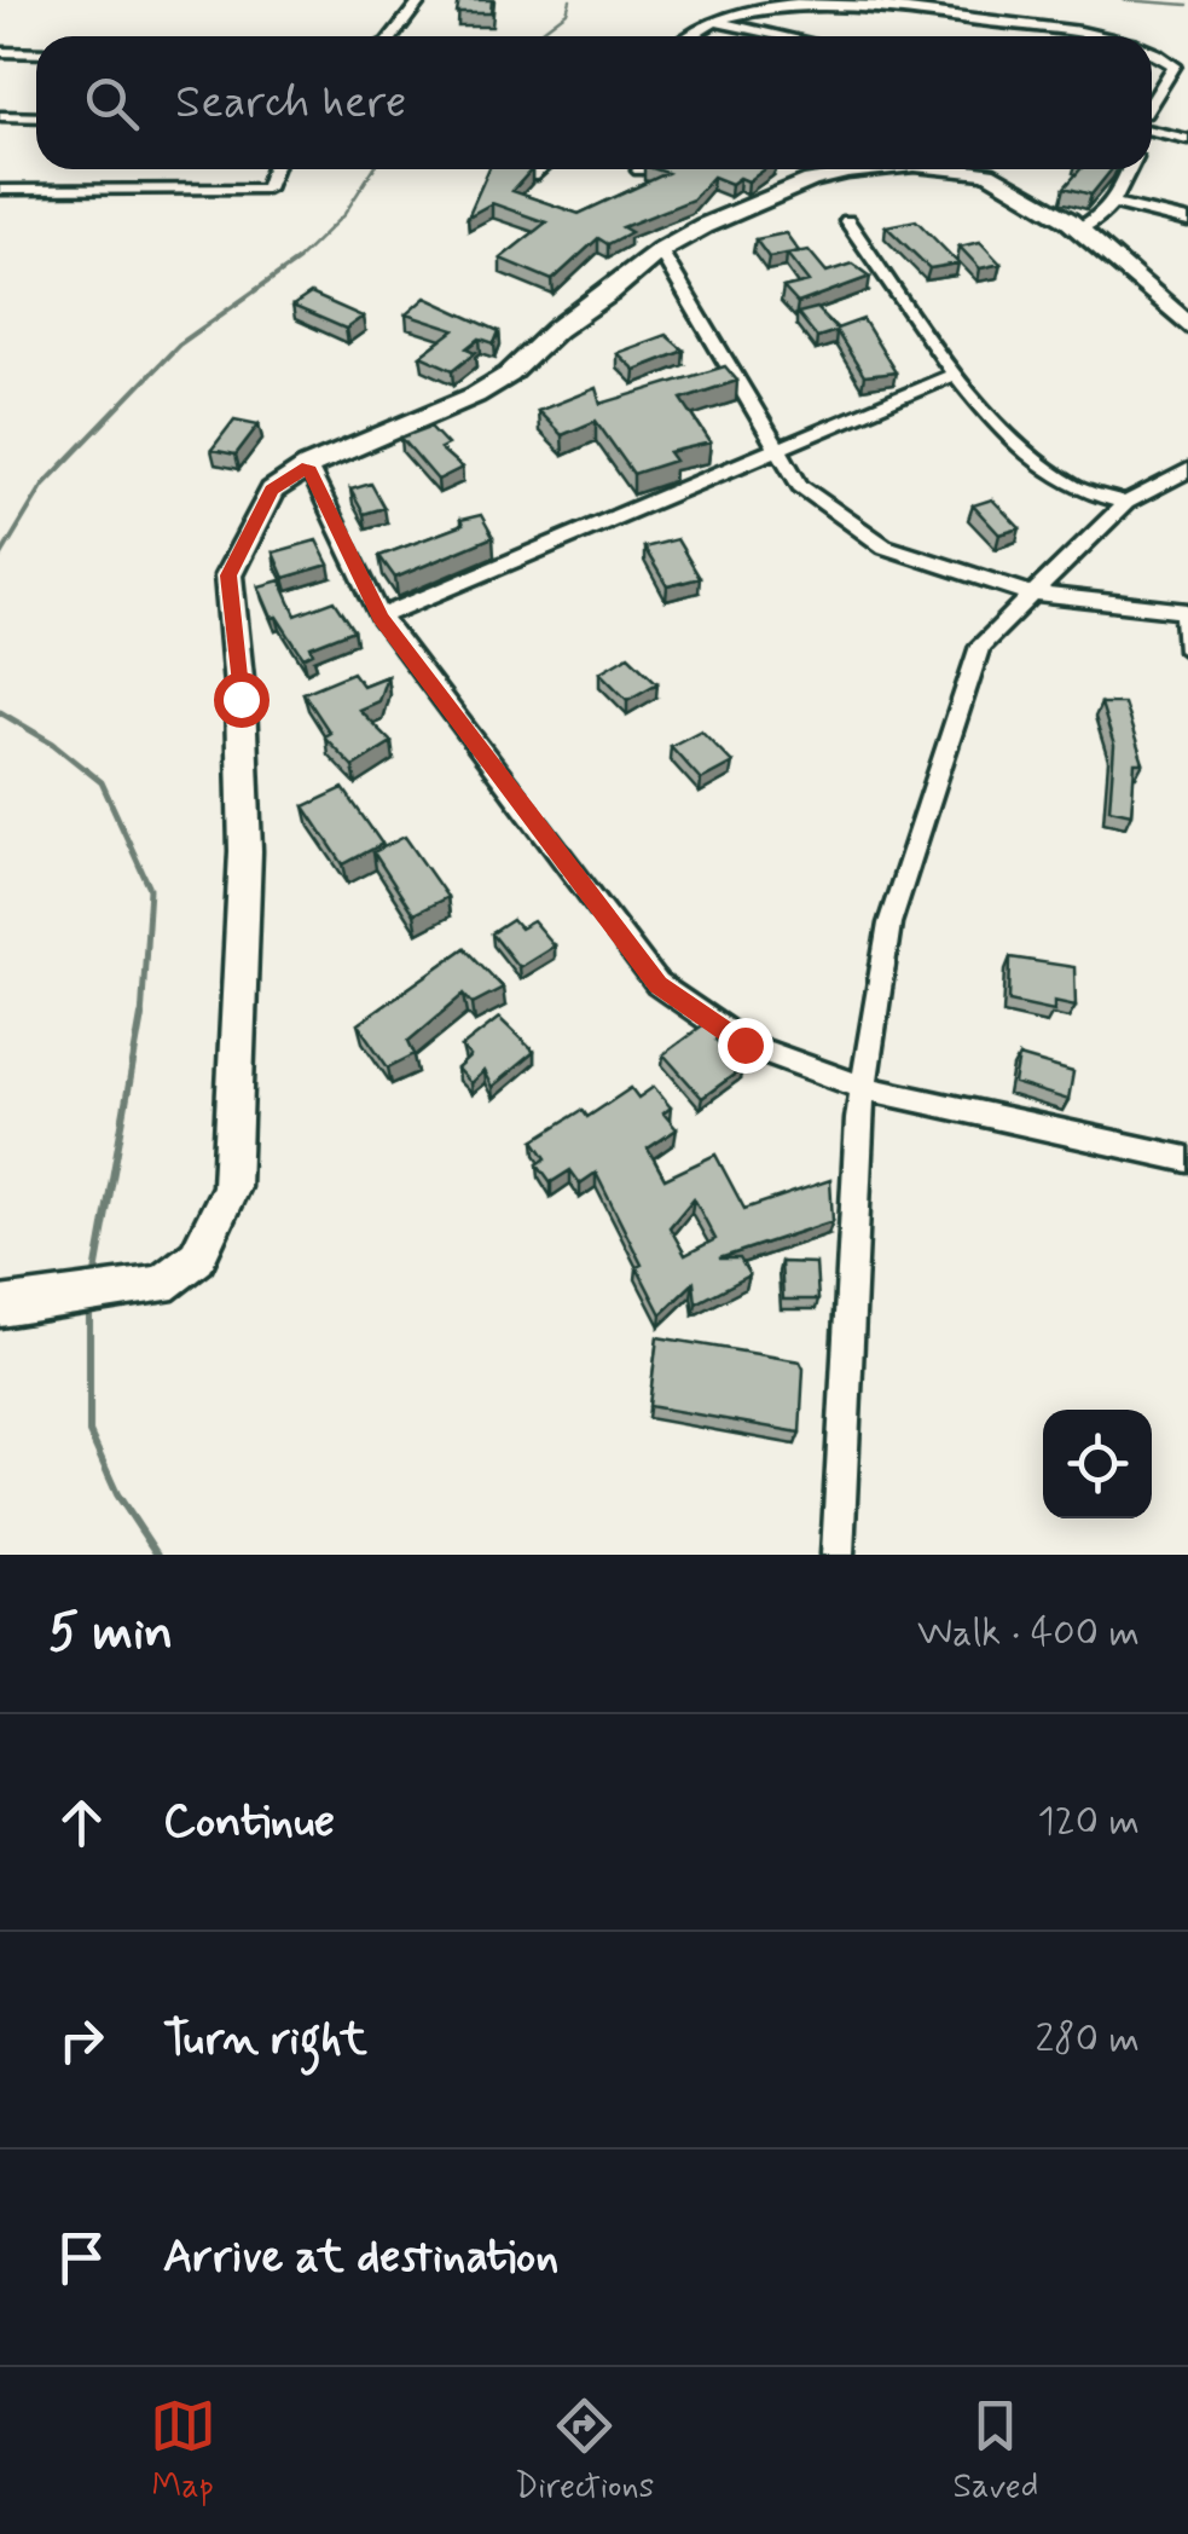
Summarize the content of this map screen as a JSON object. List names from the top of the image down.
{
  "page": {
    "search": "Search here",
    "heading": ["5 min", "Walk · 400 m"],
    "list": [
      ["Continue", "120 m"],
      ["Turn right", "280 m"],
      "Arrive at destination"
    ],
    "nav": ["Map", "Directions", "Saved"]
  }
}
